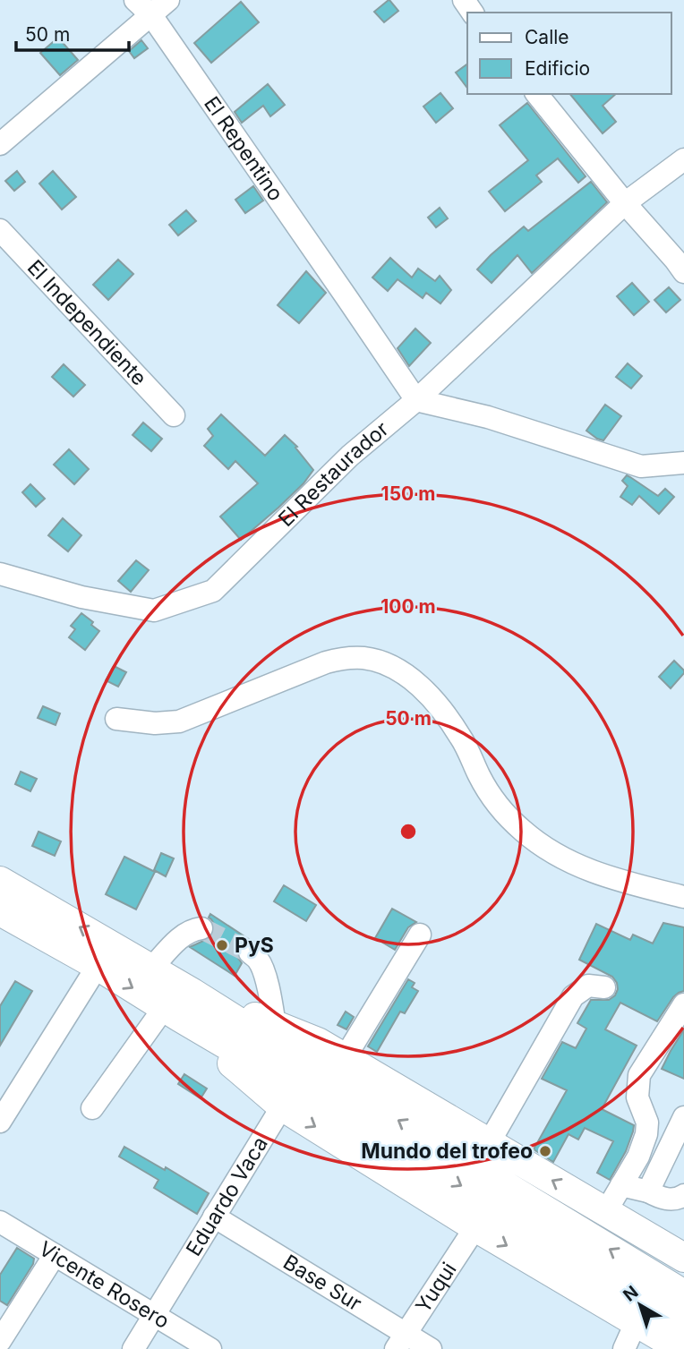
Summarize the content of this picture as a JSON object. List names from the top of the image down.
{
  "streets": {
    "street": [
      "El Repentino",
      "El Independiente",
      "El Restaurador",
      "Eduardo Vaca",
      "Base Sur",
      "Vicente Rosero",
      "Yuqui"
    ]
  },
  "crossings": [
    ["El Repentino", "El Restaurador"],
    ["Eduardo Vaca", "Base Sur"],
    ["Eduardo Vaca", "Vicente Rosero"],
    ["Base Sur", "Yuqui"]
  ],
  "places": ["PyS", "Mundo del trofeo"],
  "legend": ["Calle", "Edificio"],
  "scale_bar": "50 m",
  "north": "top left",
  "rings": ["150 m", "100 m", "50 m"]
}
